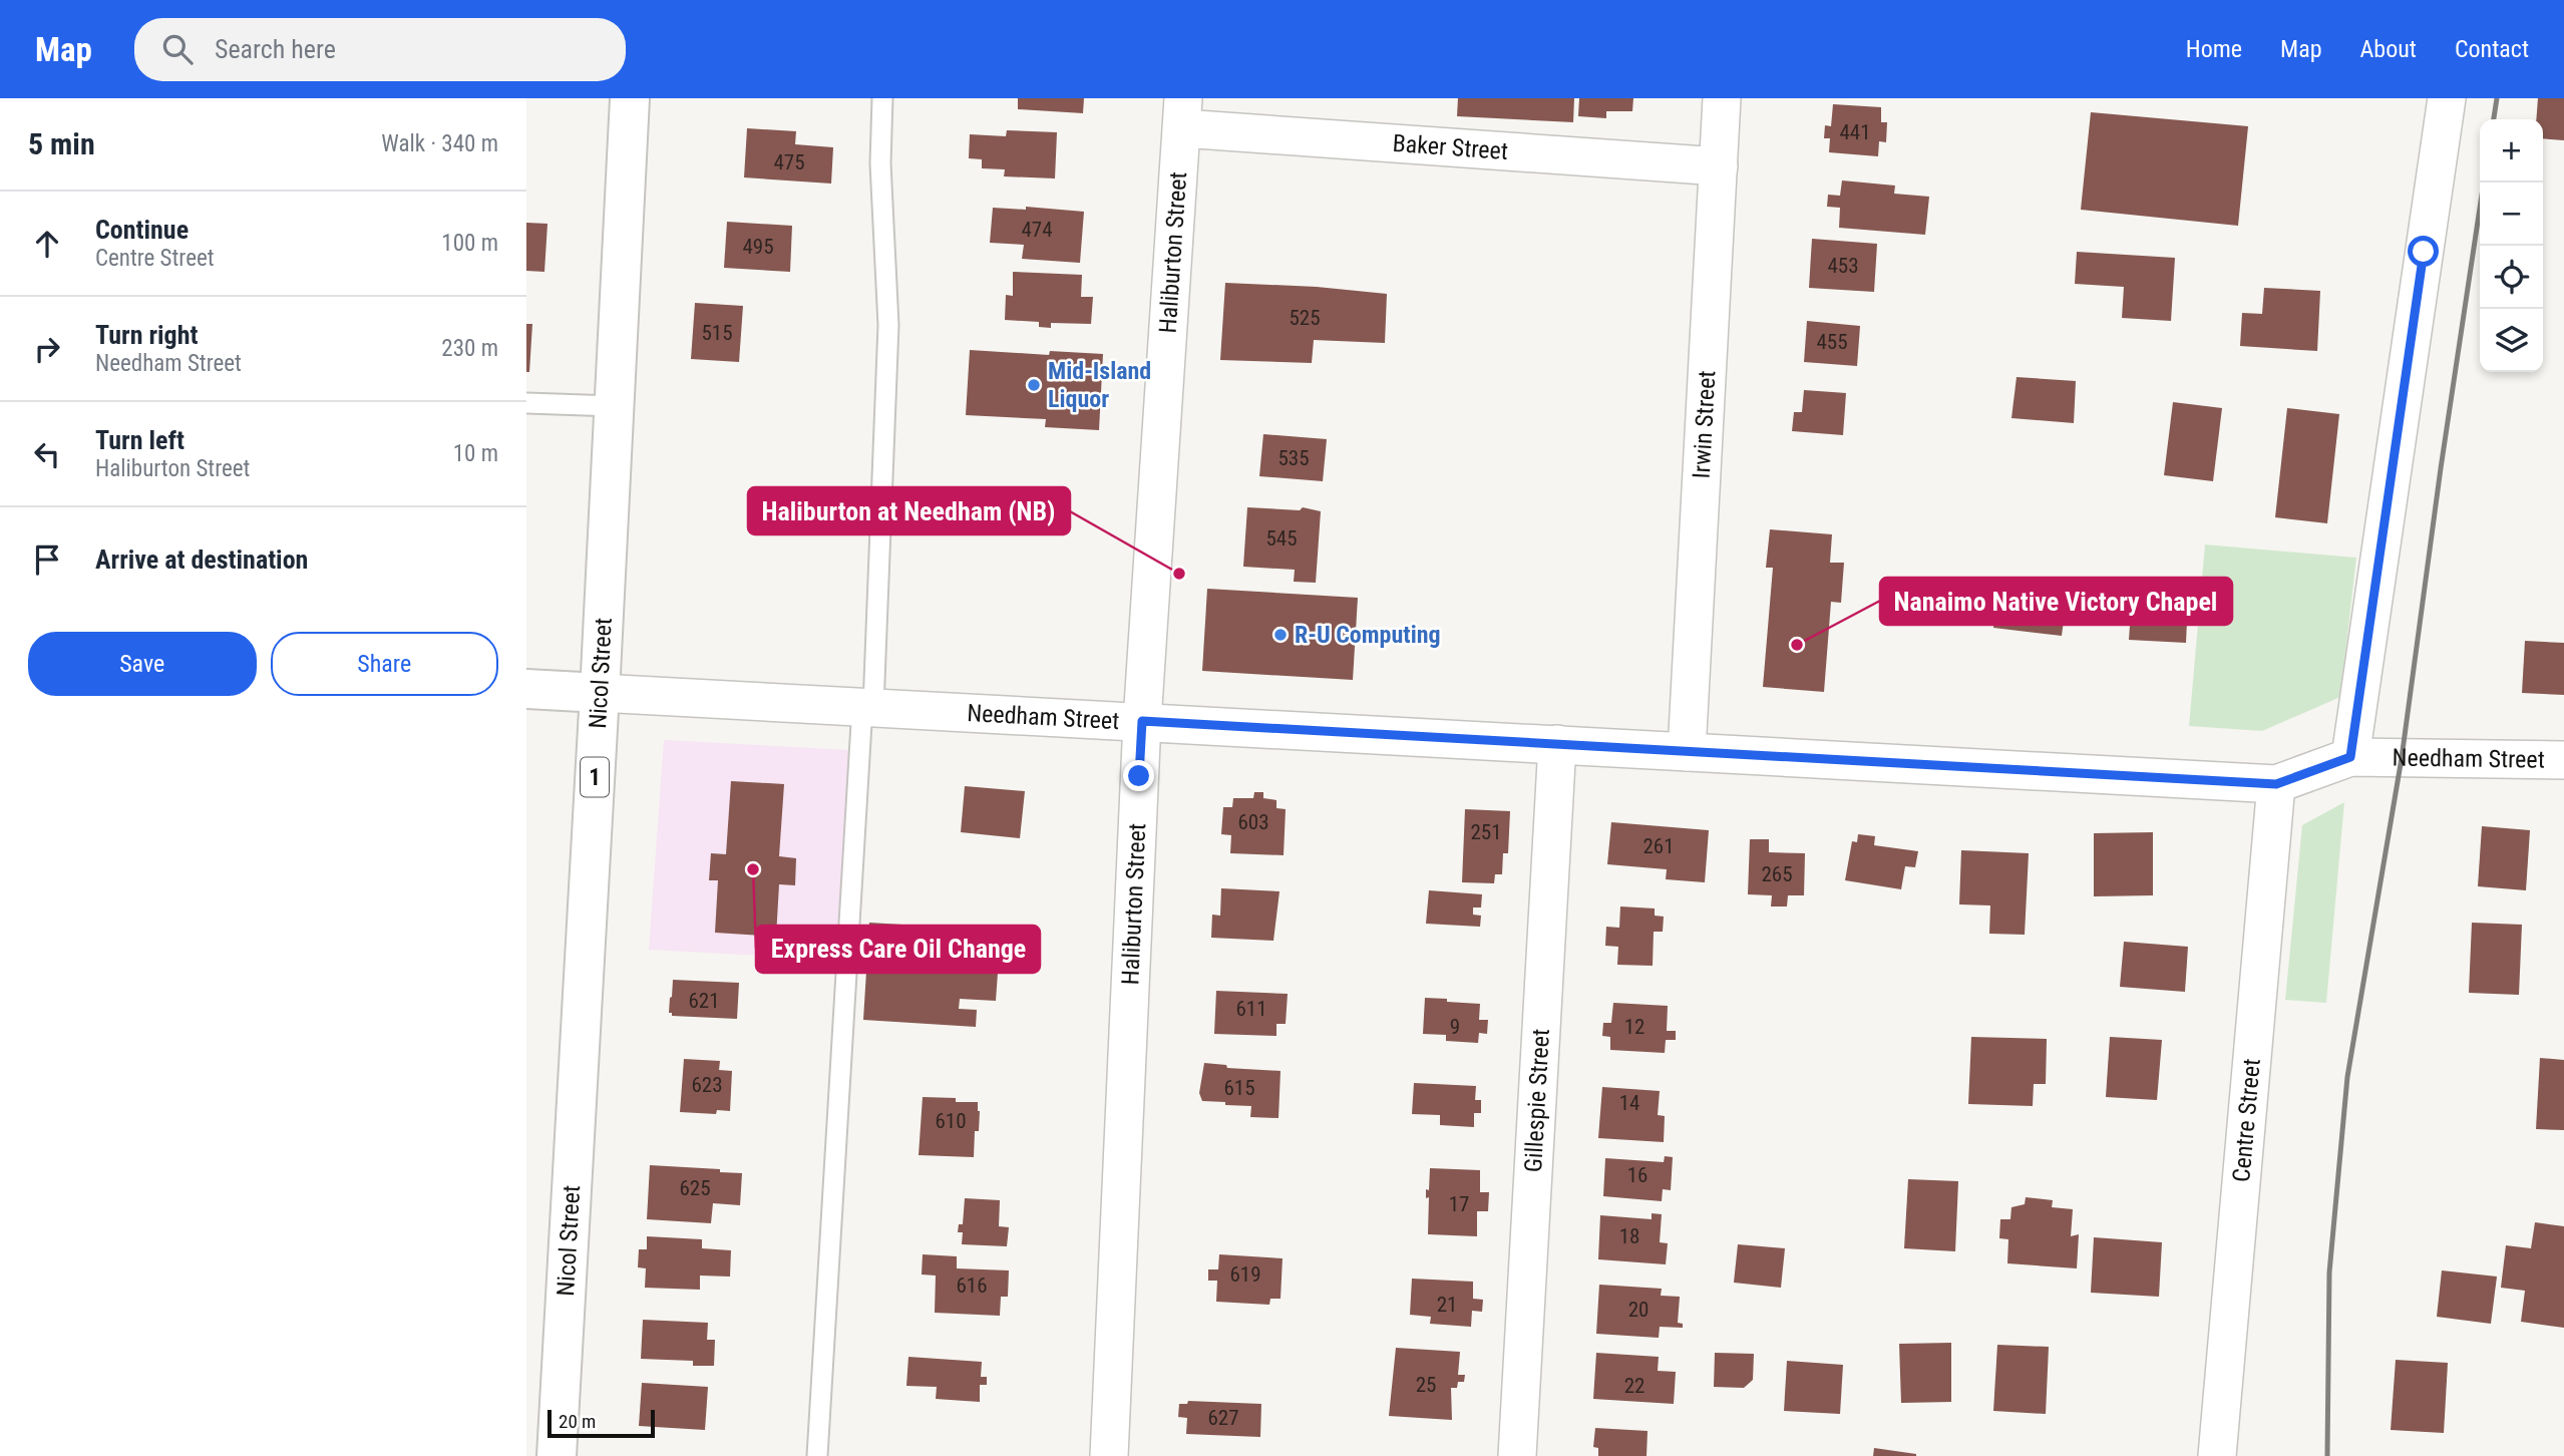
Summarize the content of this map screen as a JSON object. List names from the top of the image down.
{
  "streets": {
    "main road": ["Nicol Street", "Needham Street", "1"],
    "street": [
      "Baker Street",
      "Haliburton Street",
      "Irwin Street",
      "Gillespie Street",
      "Centre Street"
    ]
  },
  "crossings": [
    ["Baker Street", "Haliburton Street"],
    ["Baker Street", "Irwin Street"],
    ["Haliburton Street", "Needham Street"],
    ["Irwin Street", "Needham Street"],
    ["Nicol Street", "Needham Street"],
    ["Needham Street", "Gillespie Street"],
    ["Needham Street", "Centre Street"]
  ],
  "places": [
    "Mid-Island Liquor",
    "Haliburton at Needham (NB)",
    "R-U Computing",
    "Nanaimo Native Victory Chapel",
    "Express Care Oil Change"
  ],
  "house_numbers": [
    "441",
    "475",
    "474",
    "495",
    "453",
    "525",
    "515",
    "455",
    "535",
    "545",
    "603",
    "251",
    "261",
    "265",
    "621",
    "611",
    "9",
    "12",
    "623",
    "615",
    "14",
    "610",
    "16",
    "625",
    "17",
    "18",
    "619",
    "616",
    "21",
    "20",
    "25",
    "22",
    "627"
  ],
  "scale_bar": "20 m",
  "page": {
    "header": "Map",
    "search": "Search here",
    "nav": [
      "Home",
      "Map",
      "About",
      "Contact"
    ],
    "heading": ["5 min", "Walk · 340 m"],
    "map_buttons": ["+", "−"],
    "list": [
      ["Continue", "Centre Street", "100 m"],
      ["Turn right", "Needham Street", "230 m"],
      ["Turn left", "Haliburton Street", "10 m"],
      "Arrive at destination"
    ],
    "buttons": ["Save", "Share"],
    "scale": "20 m"
  }
}
